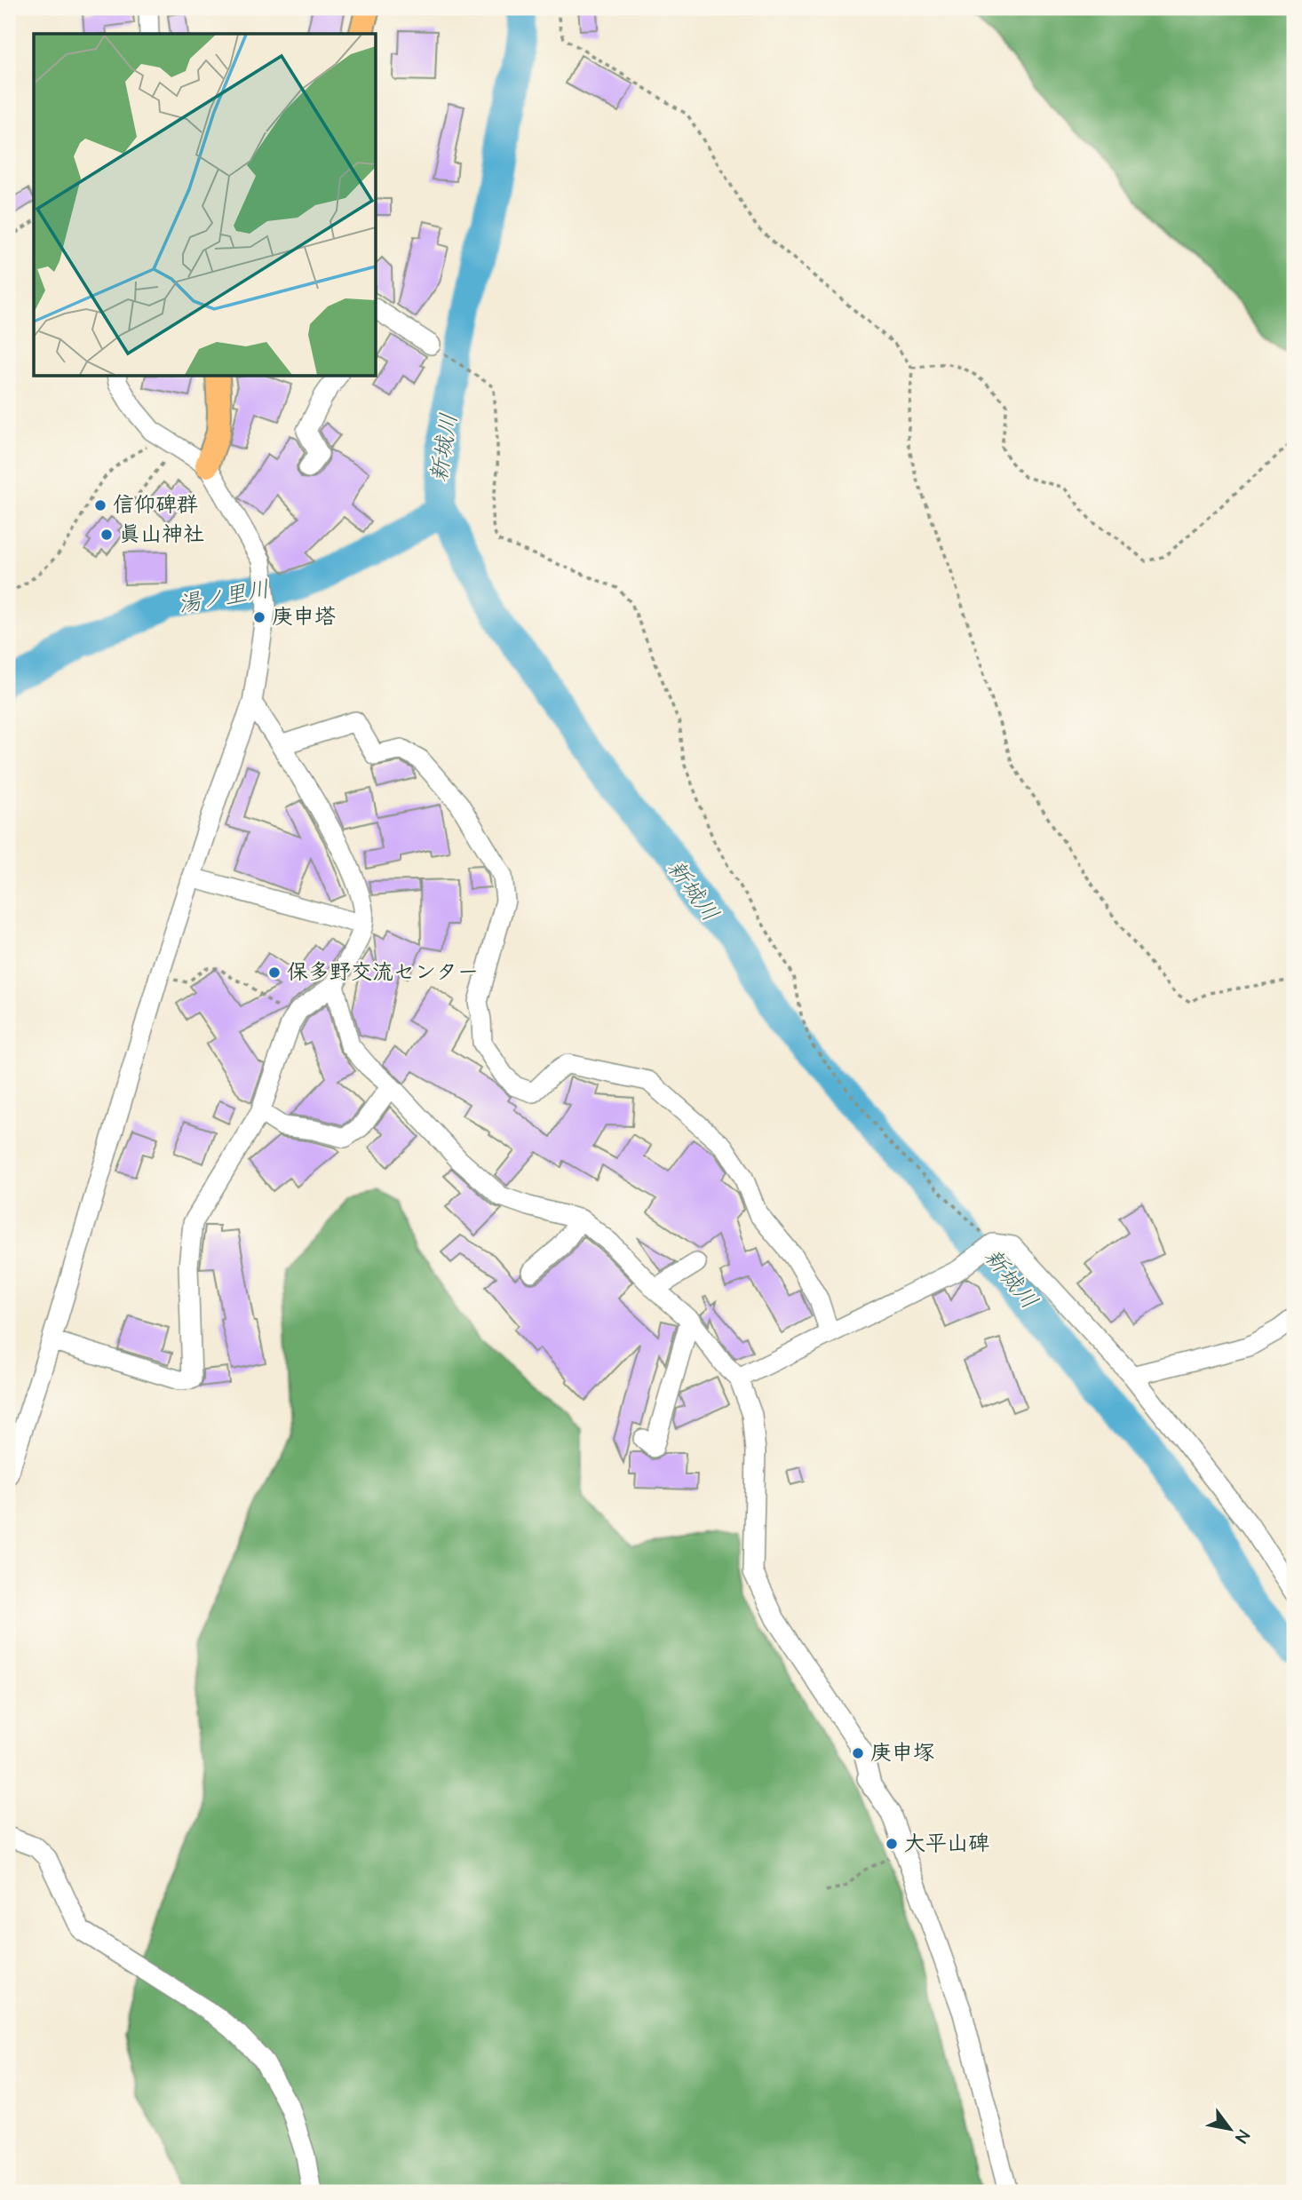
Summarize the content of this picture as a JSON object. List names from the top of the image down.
{
  "water": ["新城川", "湯ノ里川"],
  "places": [
    "信仰碑群",
    "眞山神社",
    "庚申塔",
    "保多野交流センター",
    "庚申塚",
    "大平山碑"
  ],
  "north": "bottom right"
}
